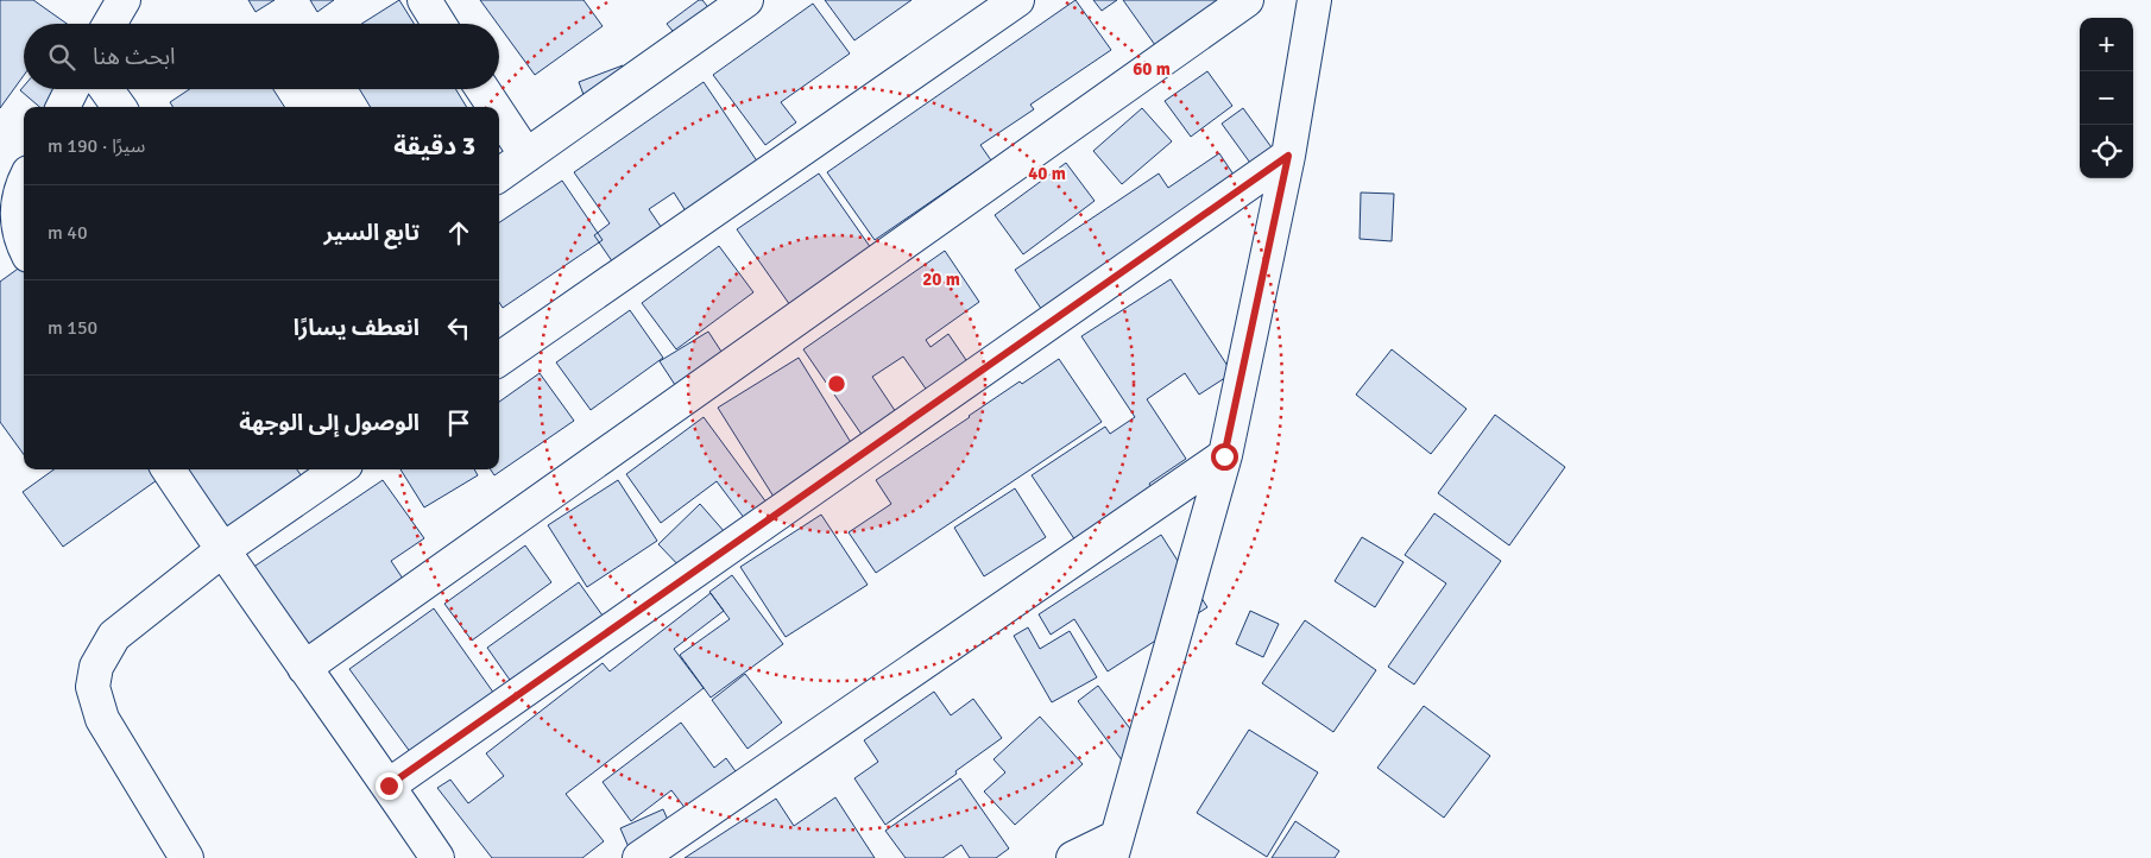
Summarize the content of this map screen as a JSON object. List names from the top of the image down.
{
  "page": {
    "map_buttons": ["+", "−"],
    "search": "ابحث هنا",
    "heading": ["3 دقيقة", "سيرًا · 190 m"],
    "list": [
      ["تابع السير", "40 m"],
      ["انعطف يسارًا", "150 m"],
      "الوصول إلى الوجهة"
    ]
  },
  "rings": ["60 m", "40 m", "20 m"]
}
